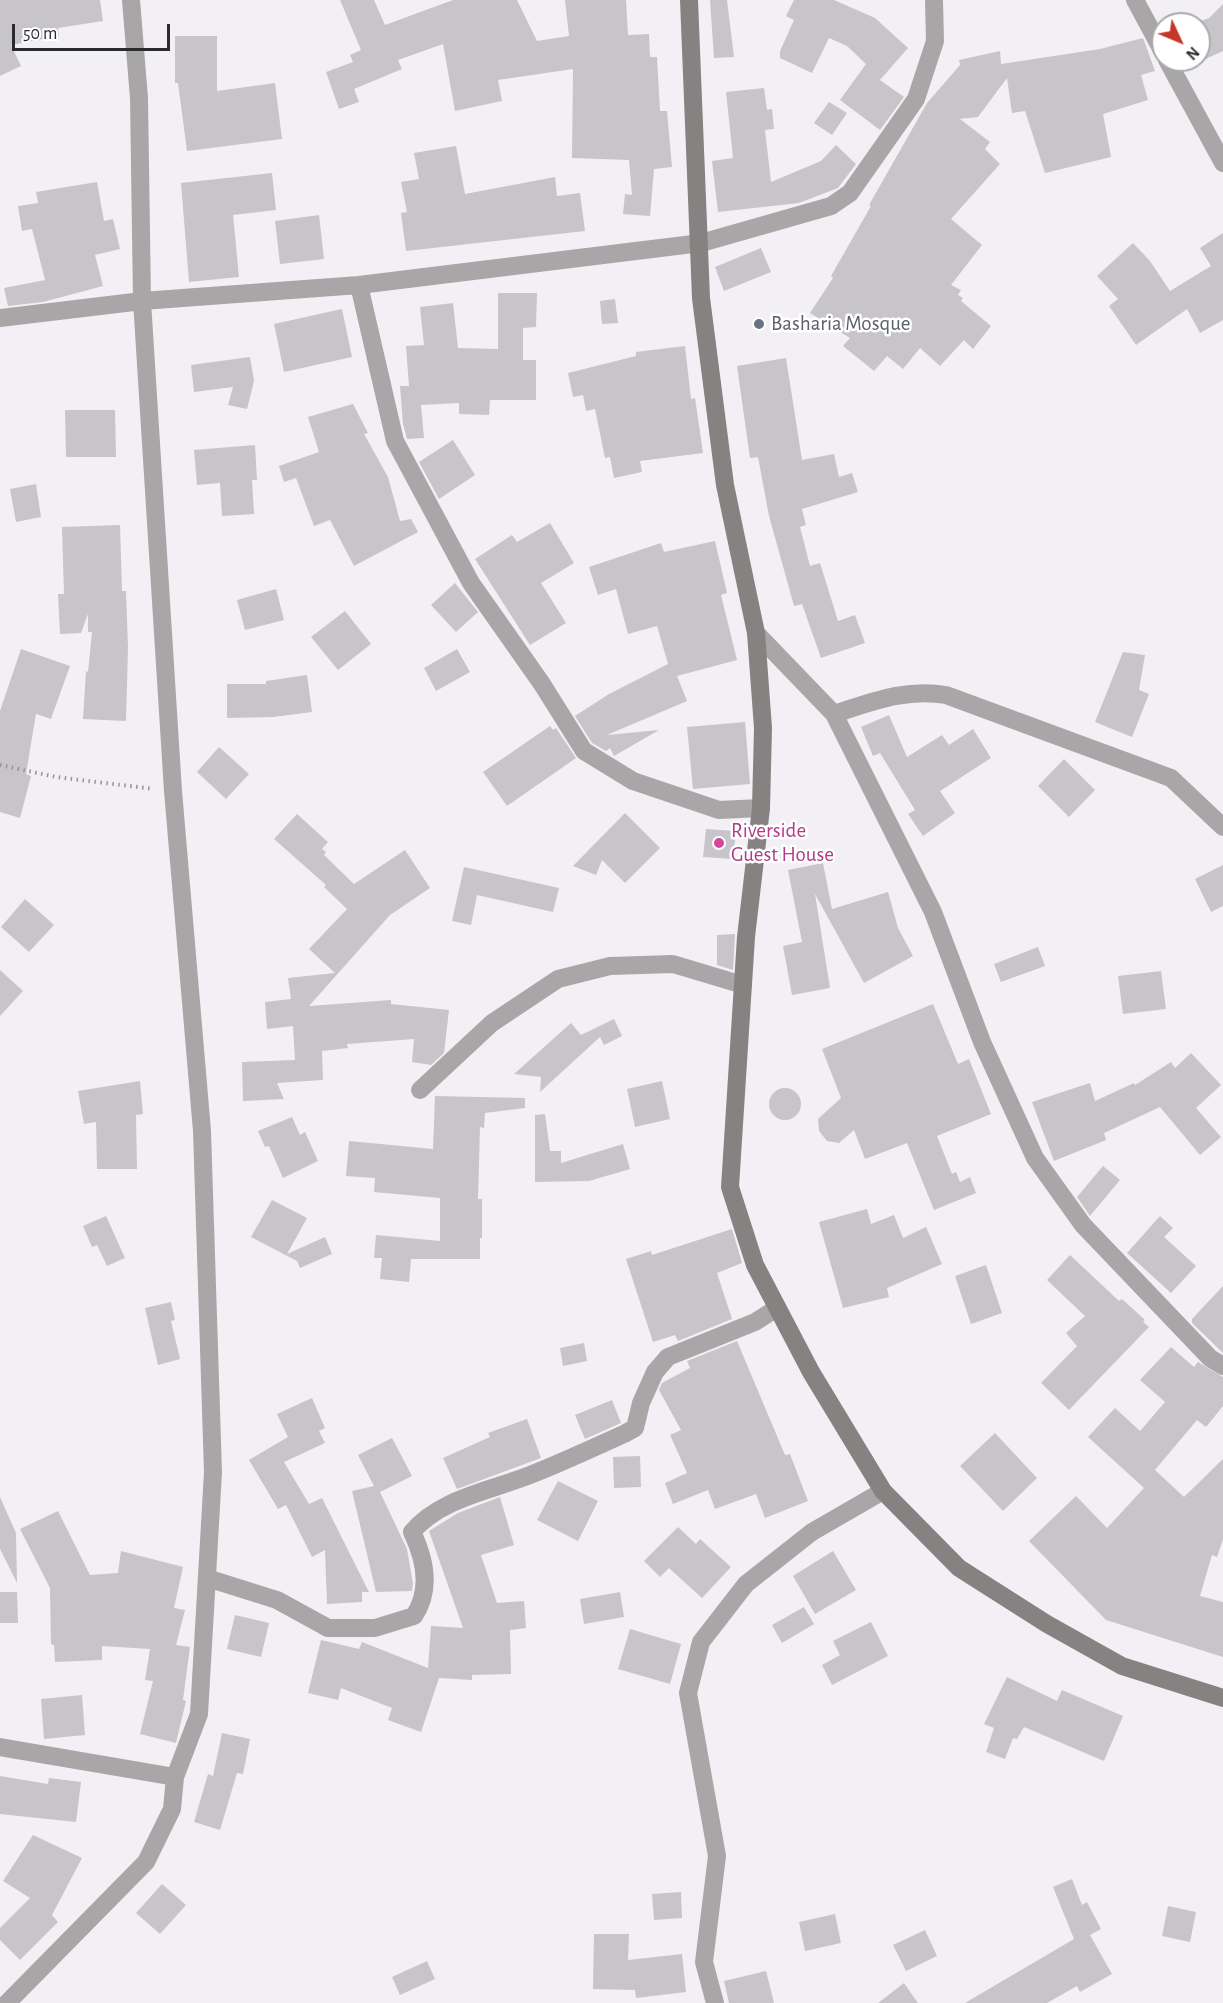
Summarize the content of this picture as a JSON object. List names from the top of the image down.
{
  "places": ["Basharia Mosque", "Riverside Guest House"],
  "scale_bar": "50 m",
  "north": "bottom right"
}
